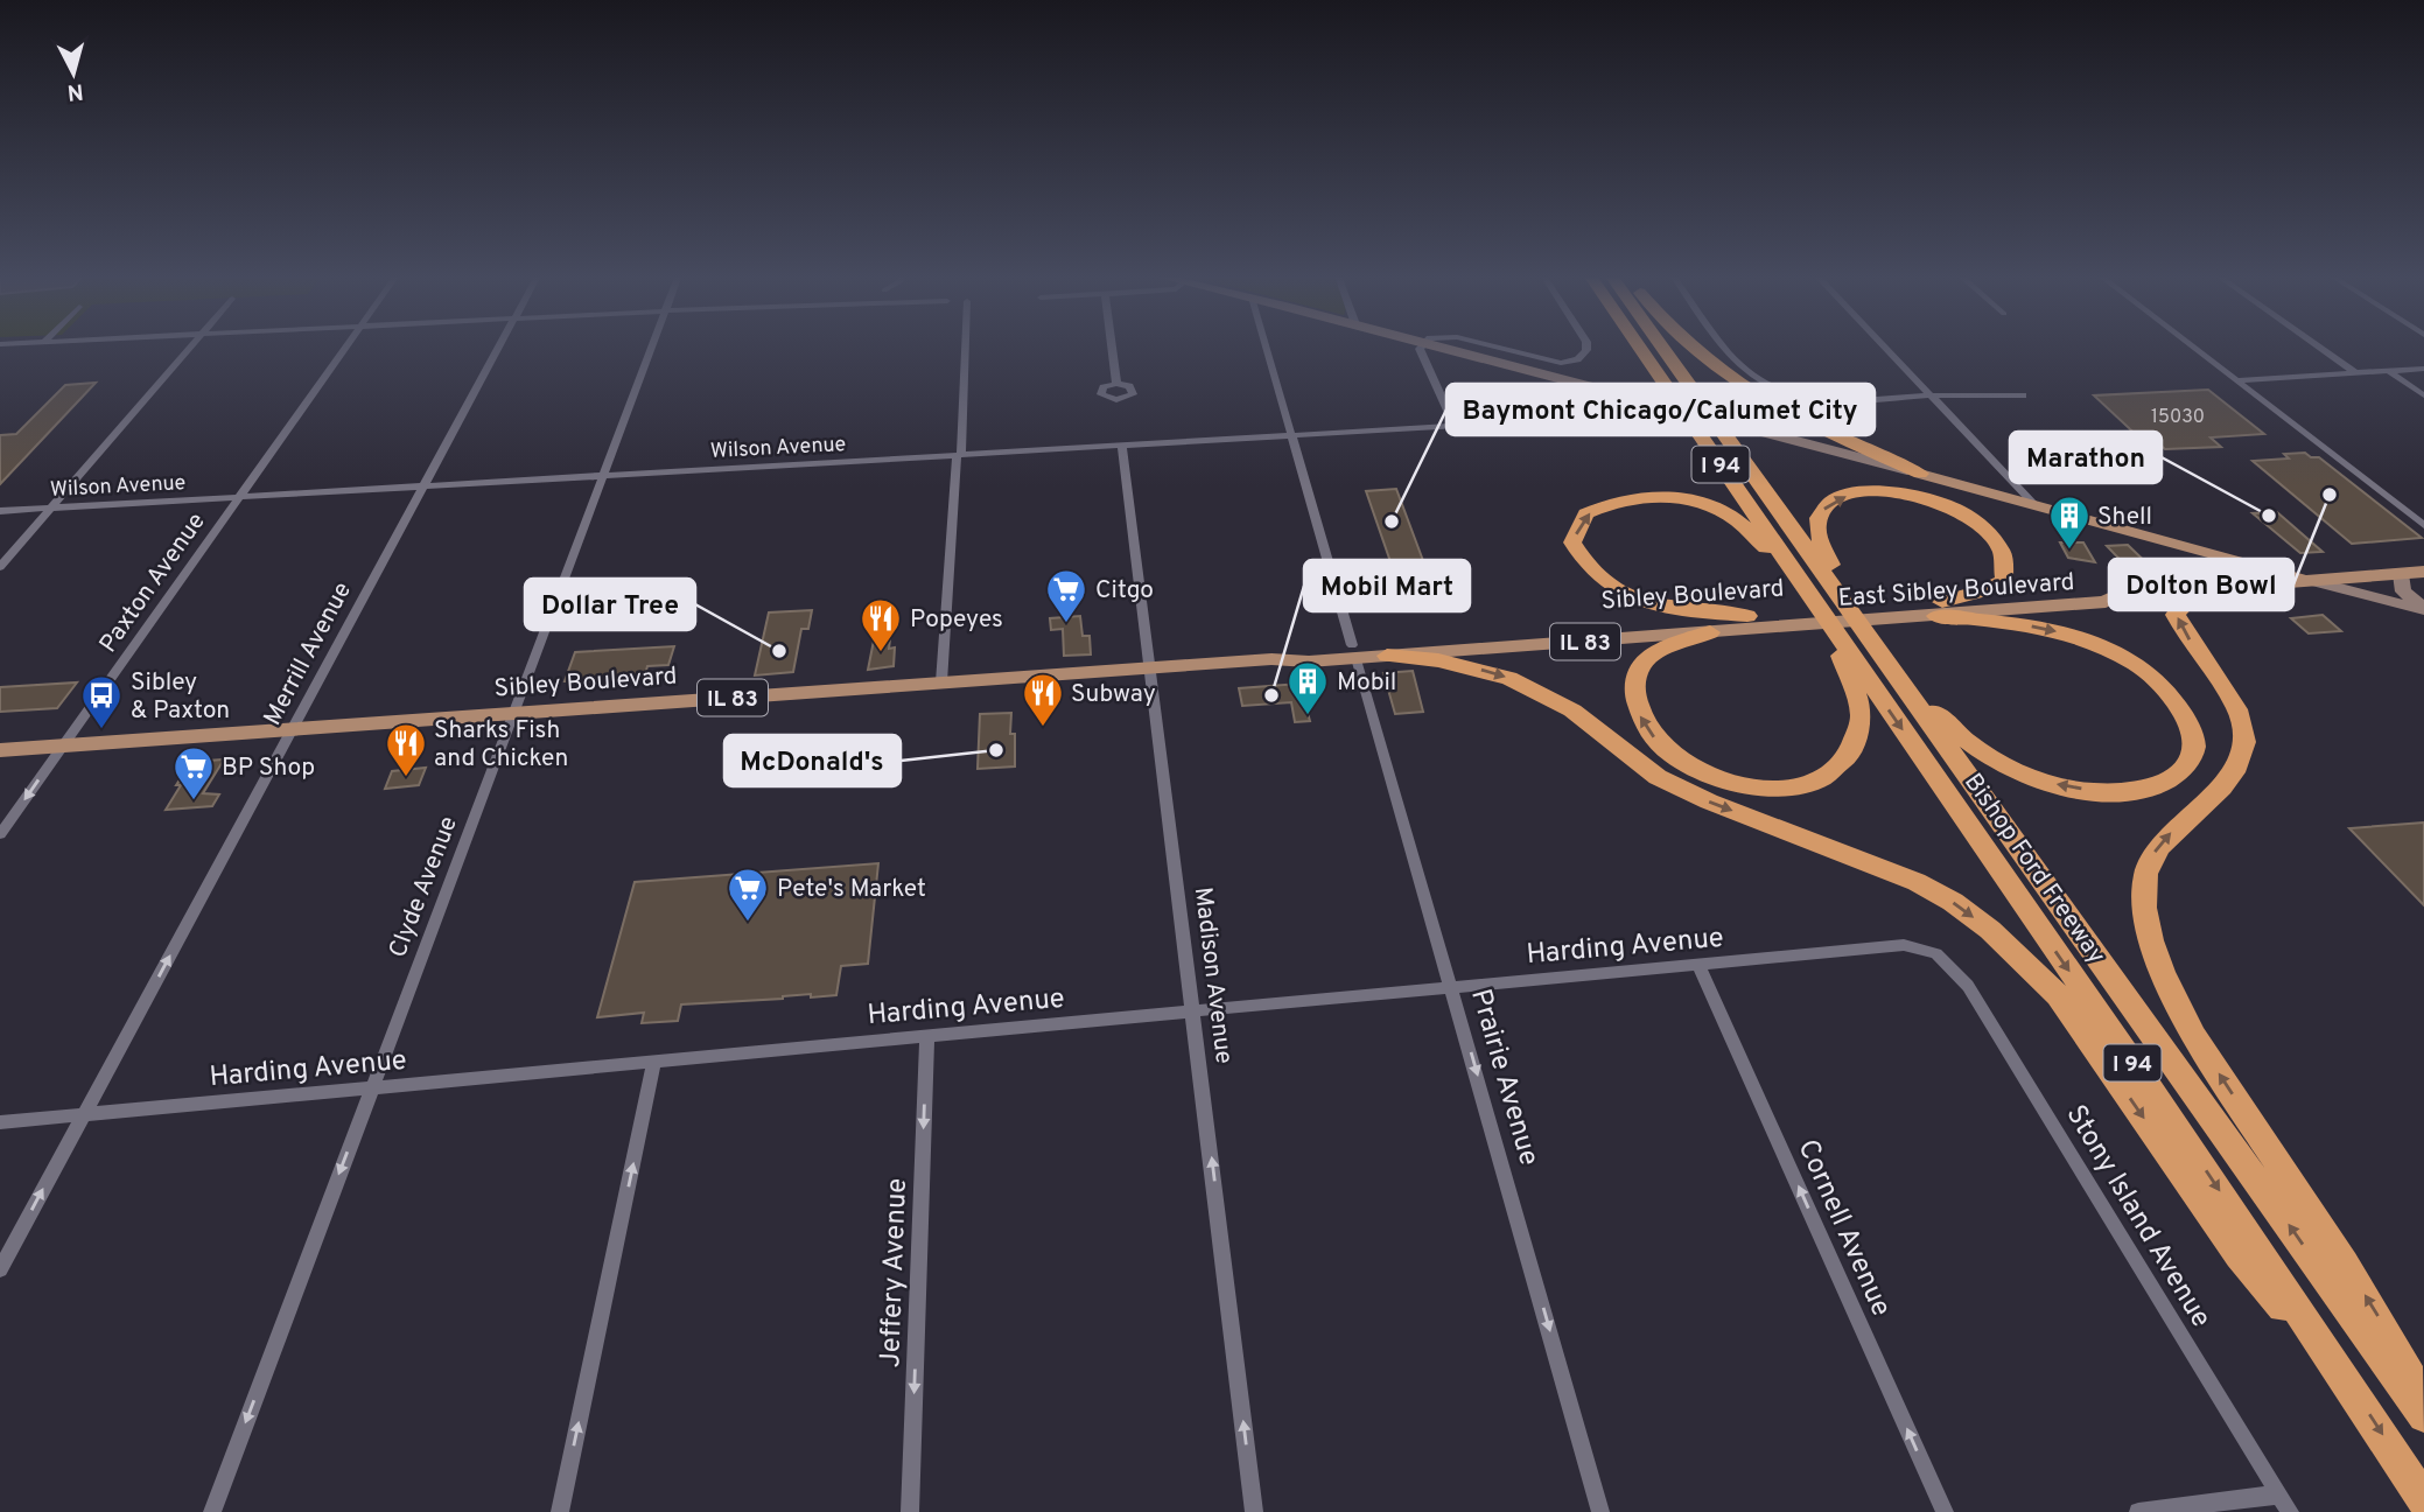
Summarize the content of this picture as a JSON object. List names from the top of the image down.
{
  "streets": {
    "highway": ["I 94", "Bishop Ford Freeway"],
    "main road": ["East Sibley Boulevard", "Sibley Boulevard", "IL 83"],
    "street": [
      "Wilson Avenue",
      "Paxton Avenue",
      "Merrill Avenue",
      "Clyde Avenue",
      "Harding Avenue",
      "Madison Avenue",
      "Prairie Avenue",
      "Stony Island Avenue",
      "Cornell Avenue",
      "Jeffery Avenue"
    ]
  },
  "crossings": [
    ["Wilson Avenue", "Paxton Avenue"],
    ["Wilson Avenue", "Merrill Avenue"],
    ["Wilson Avenue", "Clyde Avenue"],
    ["Wilson Avenue", "Madison Avenue"],
    ["Wilson Avenue", "Prairie Avenue"],
    ["Paxton Avenue", "Sibley Boulevard"],
    ["East Sibley Boulevard", "Sibley Boulevard"],
    ["Sibley Boulevard", "Merrill Avenue"],
    ["Sibley Boulevard", "Clyde Avenue"],
    ["Sibley Boulevard", "Madison Avenue"],
    ["Sibley Boulevard", "Prairie Avenue"],
    ["Merrill Avenue", "Harding Avenue"],
    ["Clyde Avenue", "Harding Avenue"],
    ["Harding Avenue", "Madison Avenue"],
    ["Harding Avenue", "Prairie Avenue"],
    ["Harding Avenue", "Stony Island Avenue"],
    ["Harding Avenue", "Cornell Avenue"],
    ["Harding Avenue", "Jeffery Avenue"]
  ],
  "one_way": [
    "Merrill Avenue",
    "Clyde Avenue",
    "Madison Avenue",
    "Prairie Avenue",
    "Cornell Avenue",
    "Jeffery Avenue"
  ],
  "places": {
    "other": [
      "Dolton Bowl",
      "Marathon",
      "Baymont Chicago/Calumet City",
      "Dollar Tree",
      "Mobil Mart",
      "McDonald's"
    ],
    "building": ["Shell", "Mobil"],
    "supermarket": ["Citgo", "BP Shop", "Pete's Market"],
    "restaurant": ["Popeyes", "Subway", "Sharks Fish and Chicken"],
    "bus stop": ["Sibley & Paxton"]
  },
  "house_numbers": ["15030"],
  "north": "bottom"
}
